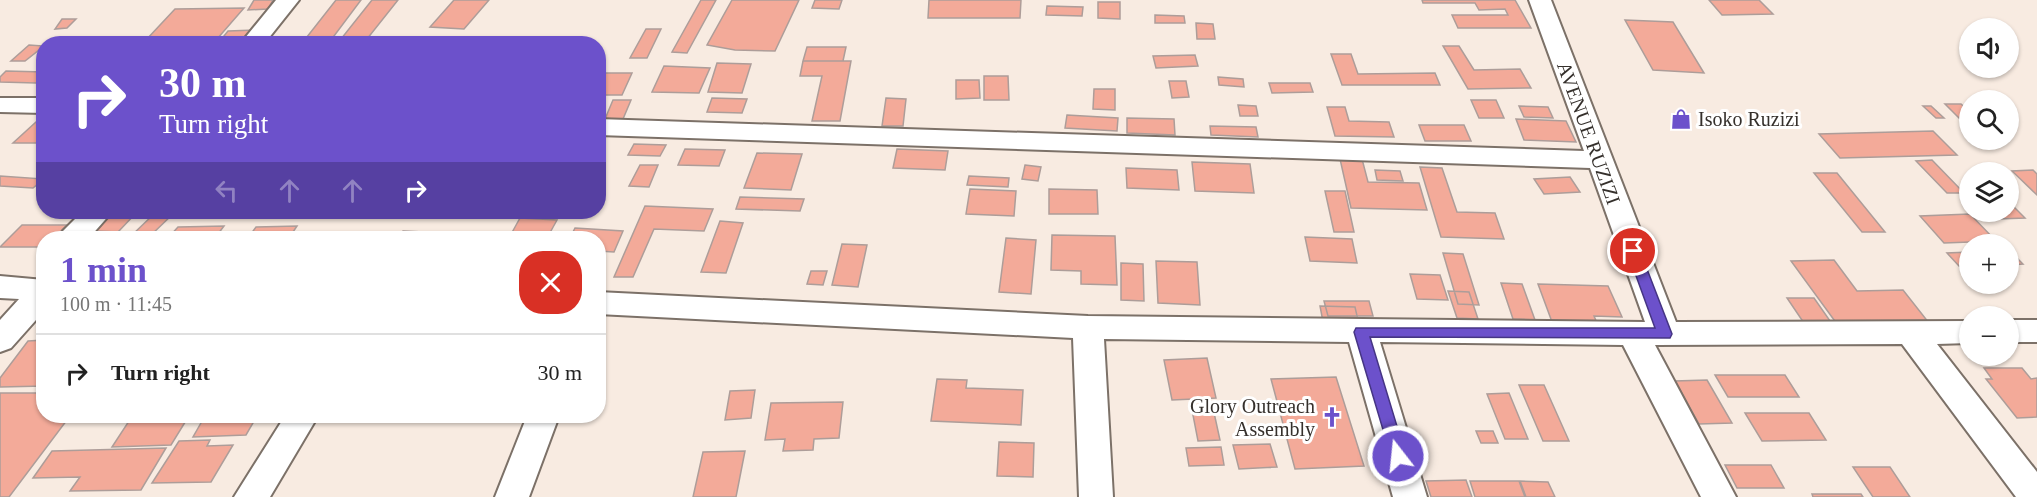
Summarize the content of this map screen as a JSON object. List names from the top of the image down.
{
  "streets": {
    "street": ["AVENUE RUZIZI"]
  },
  "places": {
    "shop": ["Isoko Ruzizi"],
    "church": ["Glory Outreach Assembly"]
  },
  "page": {
    "map_buttons": ["+", "−"],
    "turn": ["30 m", "Turn right"],
    "heading": ["1 min", "100 m · 11:45"],
    "list": [
      {
        "name": "Turn right",
        "value": "30 m"
      }
    ]
  }
}
